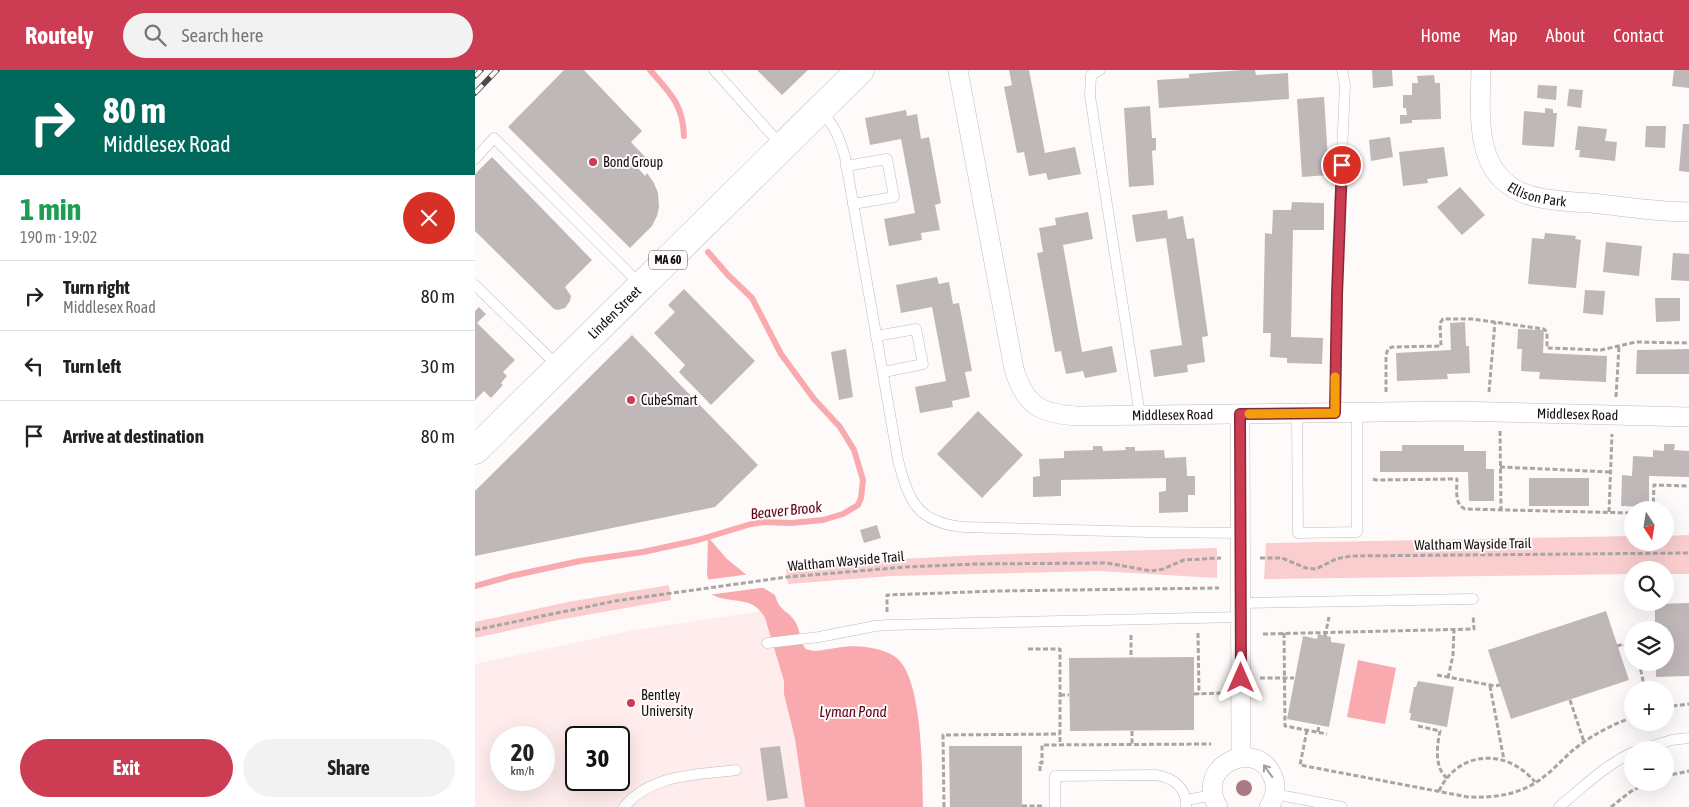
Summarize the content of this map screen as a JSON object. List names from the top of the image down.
{
  "streets": {
    "main road": ["MA 60", "Linden Street"],
    "street": ["Ellison Park", "Middlesex Road"],
    "path": ["Waltham Wayside Trail"]
  },
  "water": ["Beaver Brook", "Lyman Pond"],
  "places": ["Bond Group", "CubeSmart", "Bentley University"],
  "north": "bottom",
  "page": {
    "header": "Routely",
    "search": "Search here",
    "nav": [
      "Home",
      "Map",
      "About",
      "Contact"
    ],
    "turn": ["80 m", "Middlesex Road"],
    "heading": ["1 min", "190 m · 19:02"],
    "list": [
      {
        "name": "Turn right",
        "note": "Middlesex Road",
        "value": "80 m"
      },
      {
        "name": "Turn left",
        "value": "30 m"
      },
      {
        "name": "Arrive at destination",
        "value": "80 m"
      }
    ],
    "map_buttons": ["+", "−"],
    "speed": "20 km/h",
    "limit": "30",
    "buttons": ["Exit", "Share"]
  }
}
